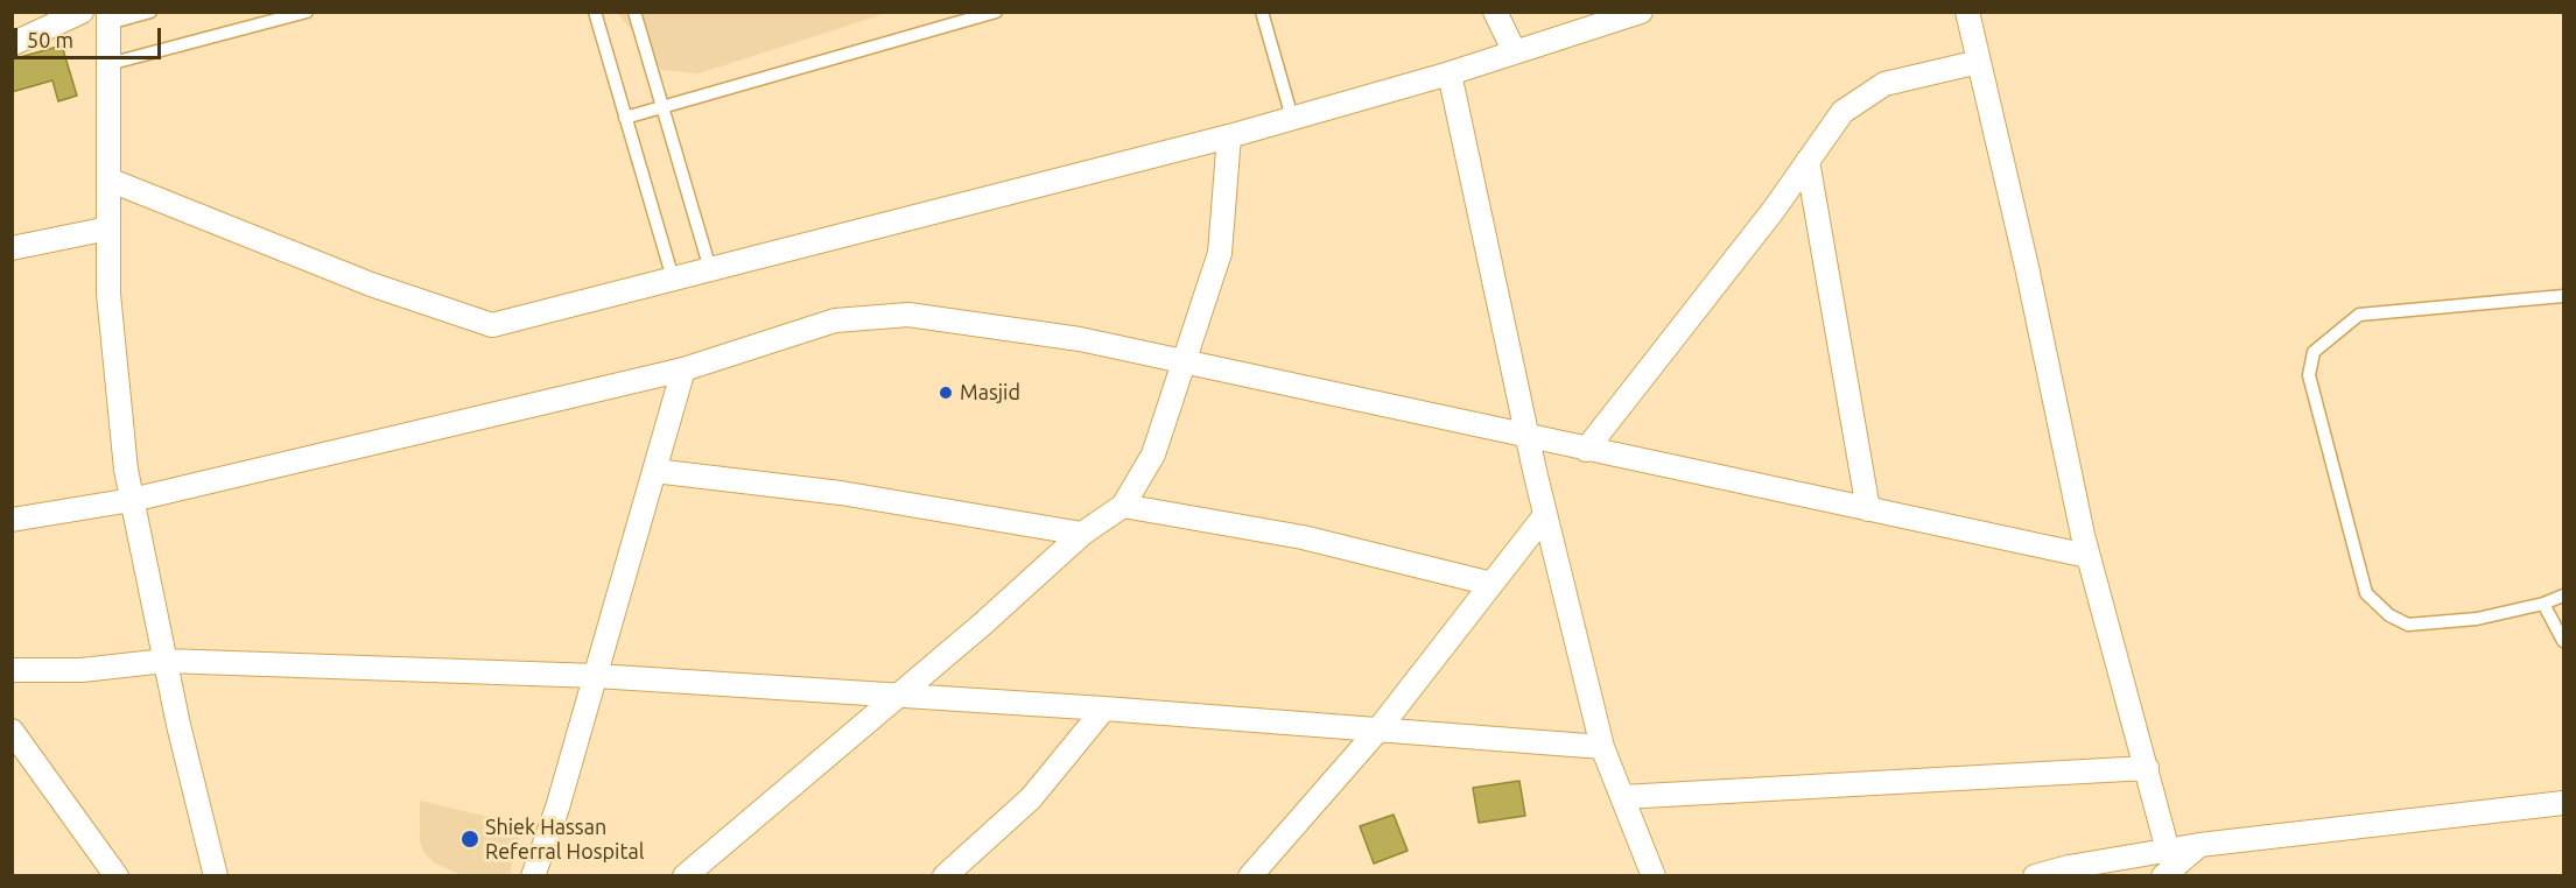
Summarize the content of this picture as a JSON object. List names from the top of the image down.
{
  "places": ["Masjid", "Shiek Hassan Referral Hospital"],
  "scale_bar": "50 m"
}
